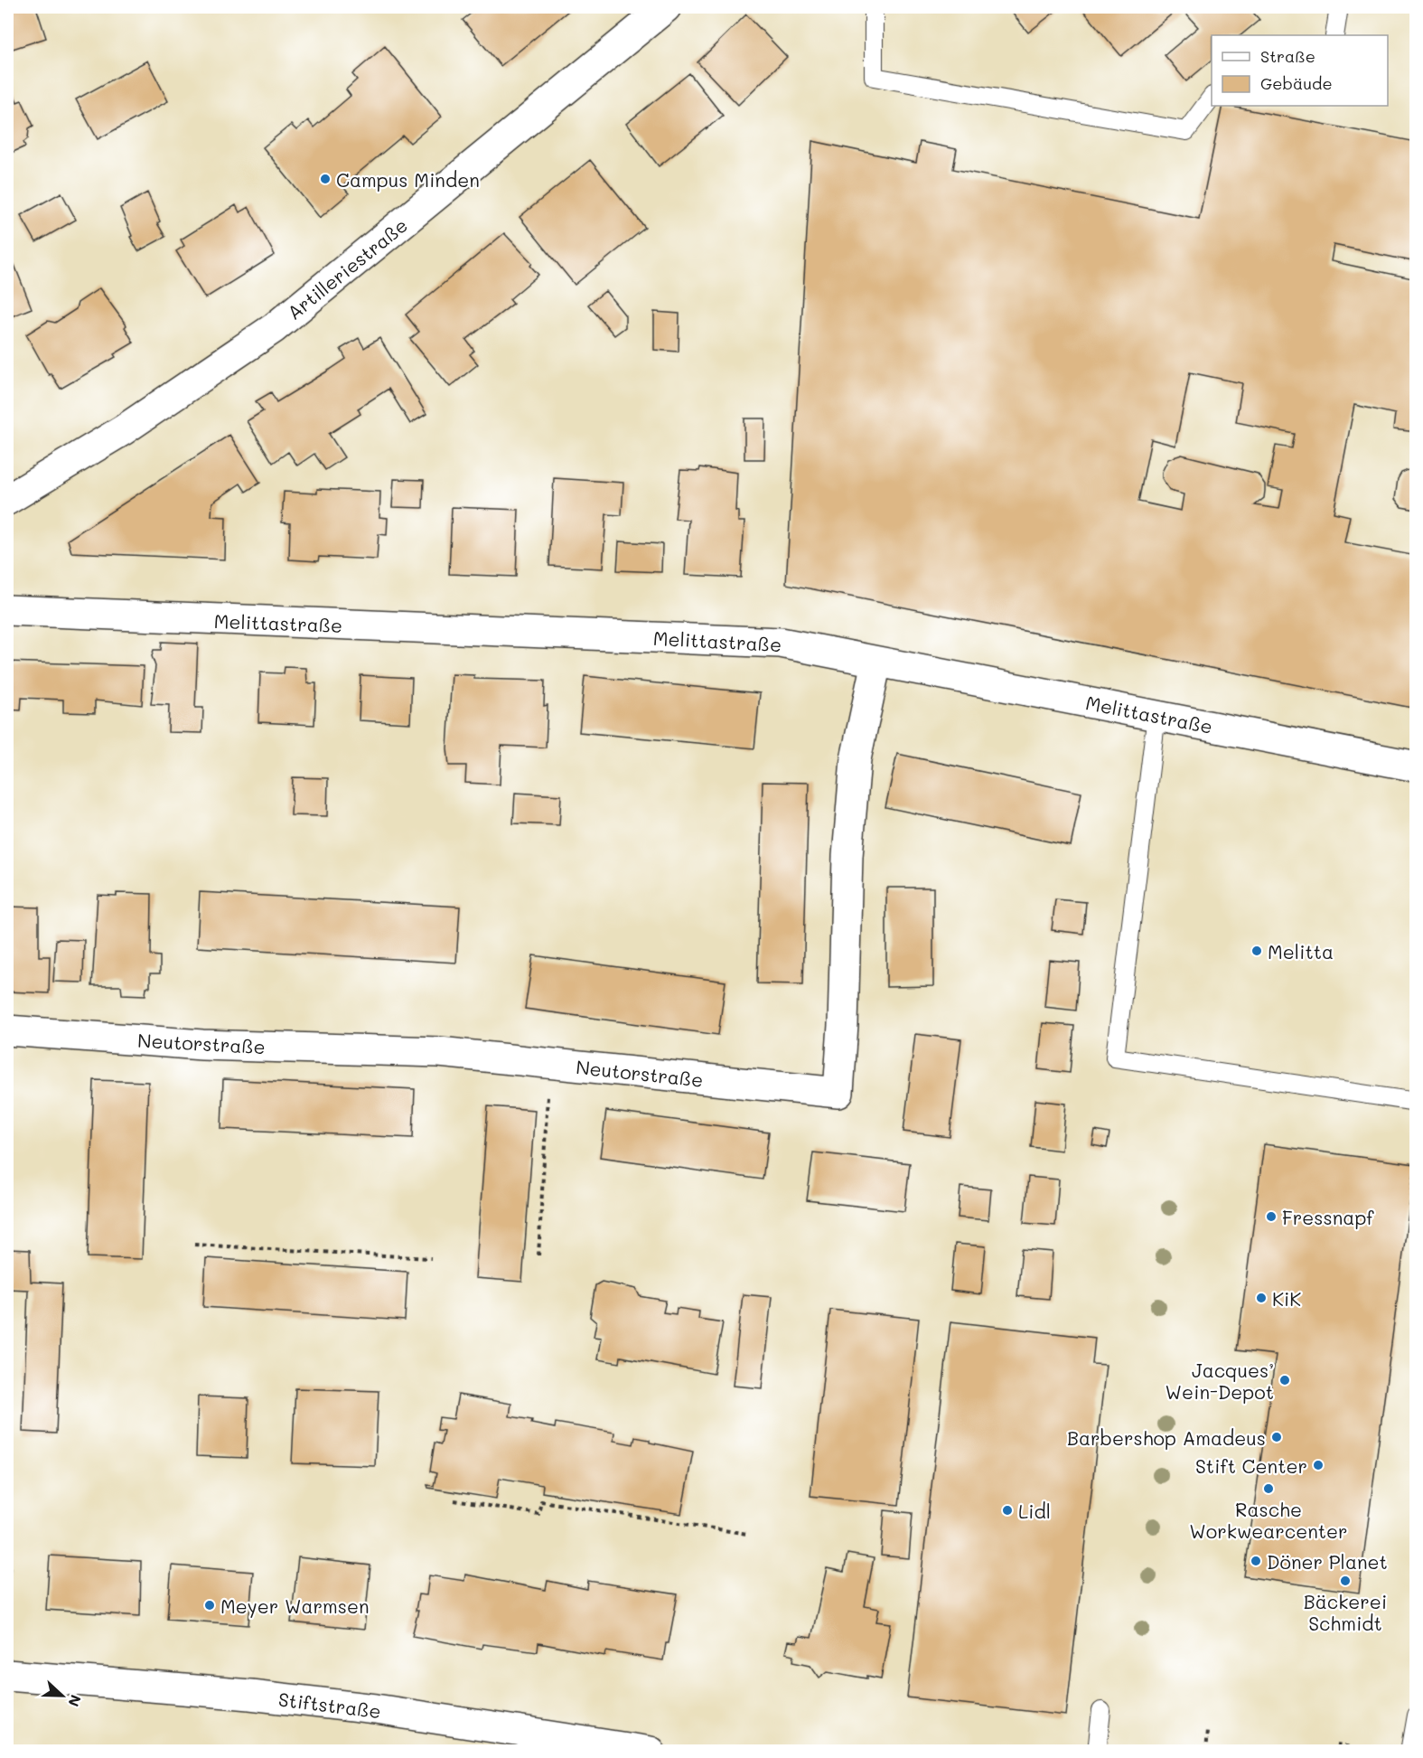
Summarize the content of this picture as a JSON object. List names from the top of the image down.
{
  "streets": {
    "street": [
      "Artilleriestraße",
      "Melittastraße",
      "Neutorstraße",
      "Stiftstraße"
    ]
  },
  "crossings": [
    ["Melittastraße", "Neutorstraße"]
  ],
  "places": [
    "Campus Minden",
    "Melitta",
    "Fressnapf",
    "KiK",
    "Jacques’ Wein-Depot",
    "Barbershop Amadeus",
    "Stift Center",
    "Rasche Workwearcenter",
    "Lidl",
    "Döner Planet",
    "Bäckerei Schmidt",
    "Meyer Warmsen"
  ],
  "legend": ["Straße", "Gebäude"],
  "north": "right"
}
